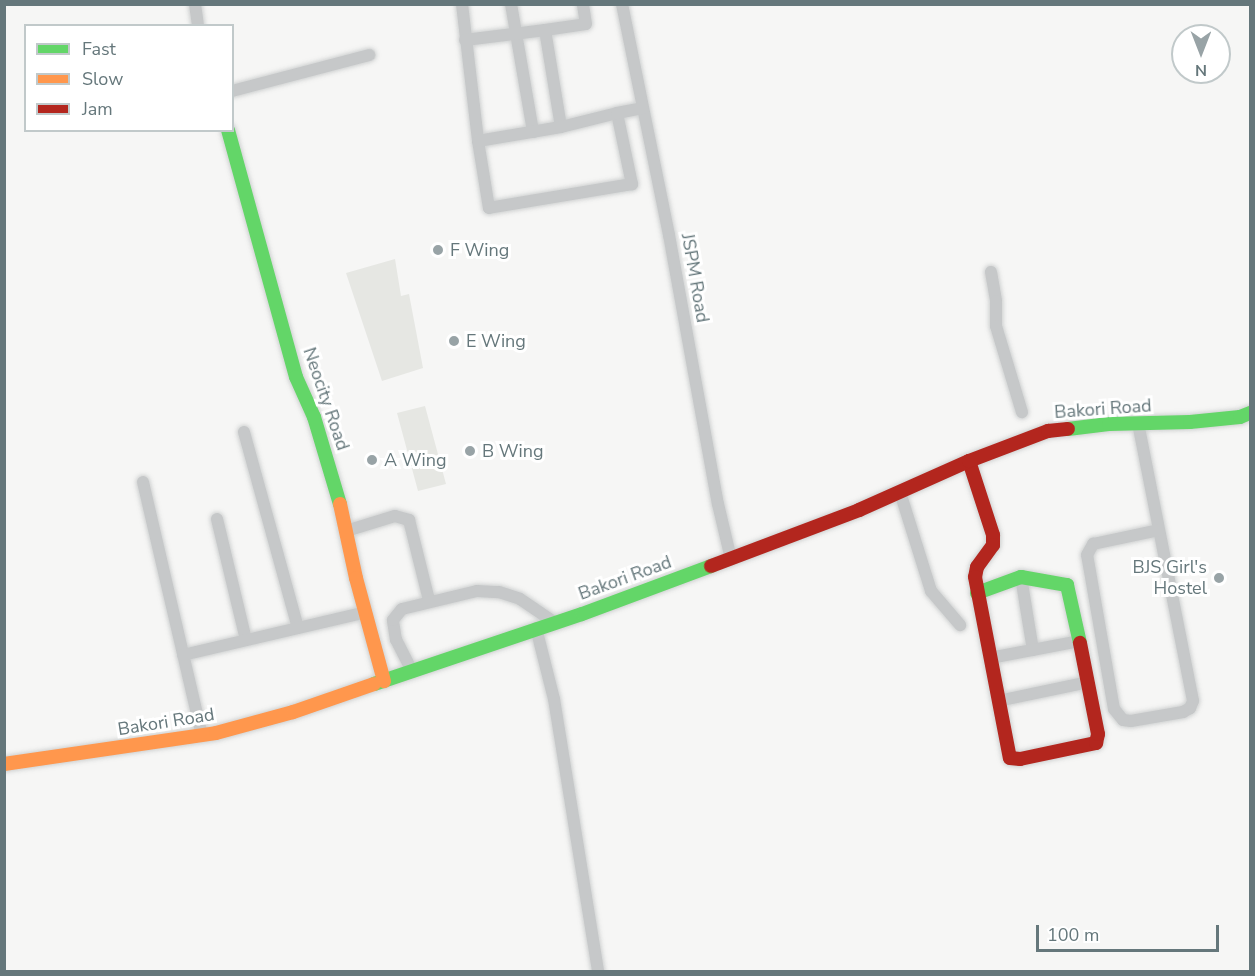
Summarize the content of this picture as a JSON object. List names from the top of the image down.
{
  "streets": {
    "street": ["JSPM Road", "Neocity Road", "Bakori Road"]
  },
  "crossings": [
    ["JSPM Road", "Bakori Road"],
    ["Neocity Road", "Bakori Road"]
  ],
  "places": [
    "F Wing",
    "E Wing",
    "B Wing",
    "A Wing",
    "BJS Girl's Hostel"
  ],
  "legend": ["Fast", "Slow", "Jam"],
  "scale_bar": "100 m",
  "north": "bottom"
}
